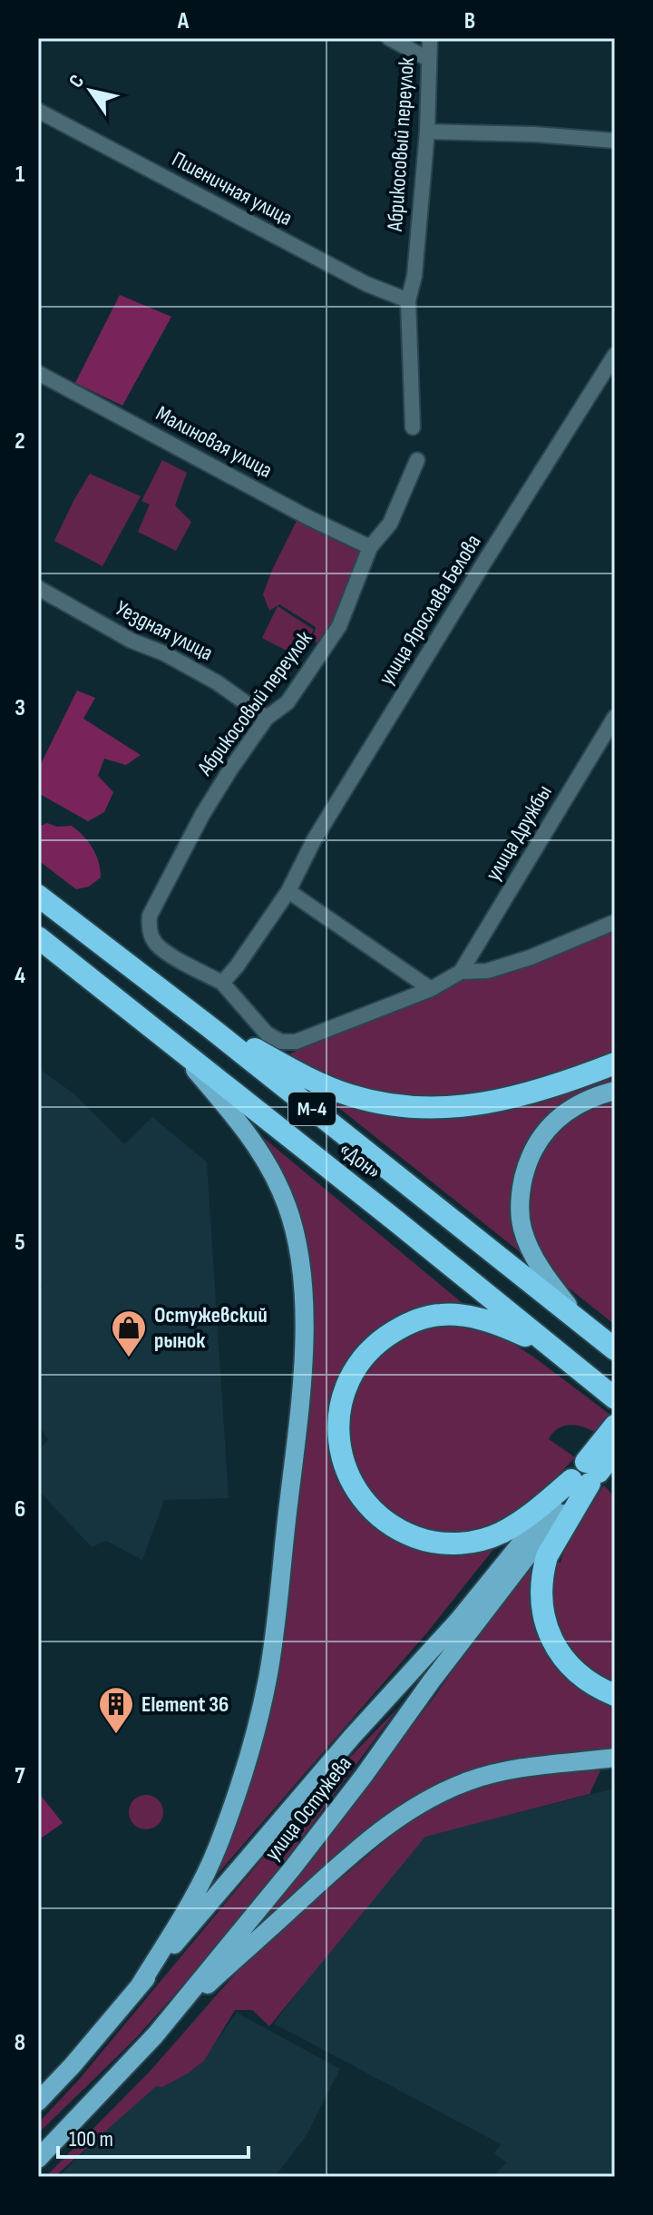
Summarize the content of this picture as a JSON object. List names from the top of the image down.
{
  "streets": {
    "highway": ["М-4", "«Дон»"],
    "main road": ["улица Остужева"],
    "street": [
      "Абрикосовый переулок",
      "Пшеничная улица",
      "Малиновая улица",
      "улица Ярослава Белова",
      "Уездная улица",
      "улица Дружбы"
    ]
  },
  "crossings": [
    ["Абрикосовый переулок", "Пшеничная улица"],
    ["Абрикосовый переулок", "Малиновая улица"],
    ["Абрикосовый переулок", "улица Ярослава Белова"],
    ["Абрикосовый переулок", "Уездная улица"]
  ],
  "places": {
    "shop": ["Остужевский рынок"],
    "building": ["Element 36"]
  },
  "scale_bar": "100 m",
  "north": "top left",
  "grid": {
    "columns": ["A", "B"],
    "rows": [
      "1",
      "2",
      "3",
      "4",
      "5",
      "6",
      "7",
      "8"
    ]
  }
}
